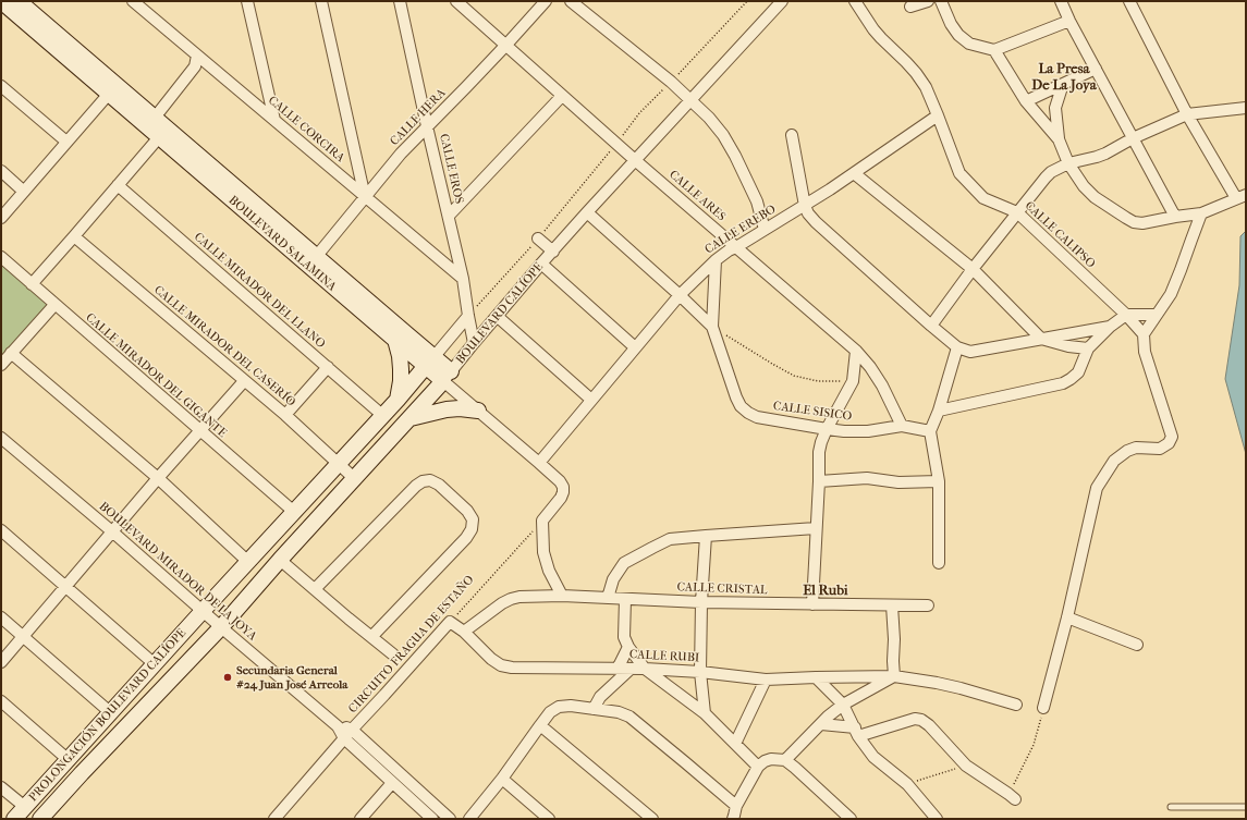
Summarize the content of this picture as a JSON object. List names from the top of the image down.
{
  "streets": {
    "street": [
      "CALLE HERA",
      "CALLE CORCIRA",
      "CALLE EROS",
      "CALLE ARES",
      "CALLE EREBO",
      "CALLE CALIPSO",
      "BOULEVARD SALAMINA",
      "CALLE MIRADOR DEL LLANO",
      "BOULEVARD CALÍOPE",
      "CALLE MIRADOR DEL CASERÍO",
      "CALLE MIRADOR DEL GIGANTE",
      "CALLE SISICO",
      "BOULEVARD MIRADOR DE LA JOYA",
      "CALLE CRISTAL",
      "CIRCUITO FRAGUA DE ESTAÑO",
      "CALLE RUBI",
      "PROLONGACIÓN BOULEVARD CALÍOPE"
    ]
  },
  "crossings": [
    ["CALLE HERA", "CALLE CORCIRA"],
    ["CALLE HERA", "CALLE EROS"],
    ["CALLE HERA", "CALLE ARES"],
    ["CALLE HERA", "BOULEVARD SALAMINA"],
    ["CALLE CORCIRA", "CALLE EROS"],
    ["CALLE EROS", "BOULEVARD CALÍOPE"],
    ["CALLE ARES", "CALLE EREBO"],
    ["CALLE ARES", "BOULEVARD CALÍOPE"],
    ["CALLE ARES", "CALLE SISICO"],
    ["CALLE EREBO", "CALLE CALIPSO"],
    ["CALLE EREBO", "BOULEVARD SALAMINA"],
    ["BOULEVARD SALAMINA", "BOULEVARD CALÍOPE"],
    ["BOULEVARD SALAMINA", "CIRCUITO FRAGUA DE ESTAÑO"],
    ["BOULEVARD CALÍOPE", "CALLE MIRADOR DEL CASERÍO"],
    ["BOULEVARD CALÍOPE", "BOULEVARD MIRADOR DE LA JOYA"],
    ["BOULEVARD CALÍOPE", "PROLONGACIÓN BOULEVARD CALÍOPE"],
    ["BOULEVARD MIRADOR DE LA JOYA", "CIRCUITO FRAGUA DE ESTAÑO"],
    ["BOULEVARD MIRADOR DE LA JOYA", "PROLONGACIÓN BOULEVARD CALÍOPE"],
    ["CALLE CRISTAL", "CALLE RUBI"],
    ["CIRCUITO FRAGUA DE ESTAÑO", "CALLE RUBI"]
  ],
  "districts": ["La Presa De La Joya", "El Rubi"],
  "places": ["Secundaria General #24 Juan José Arreola"]
}
